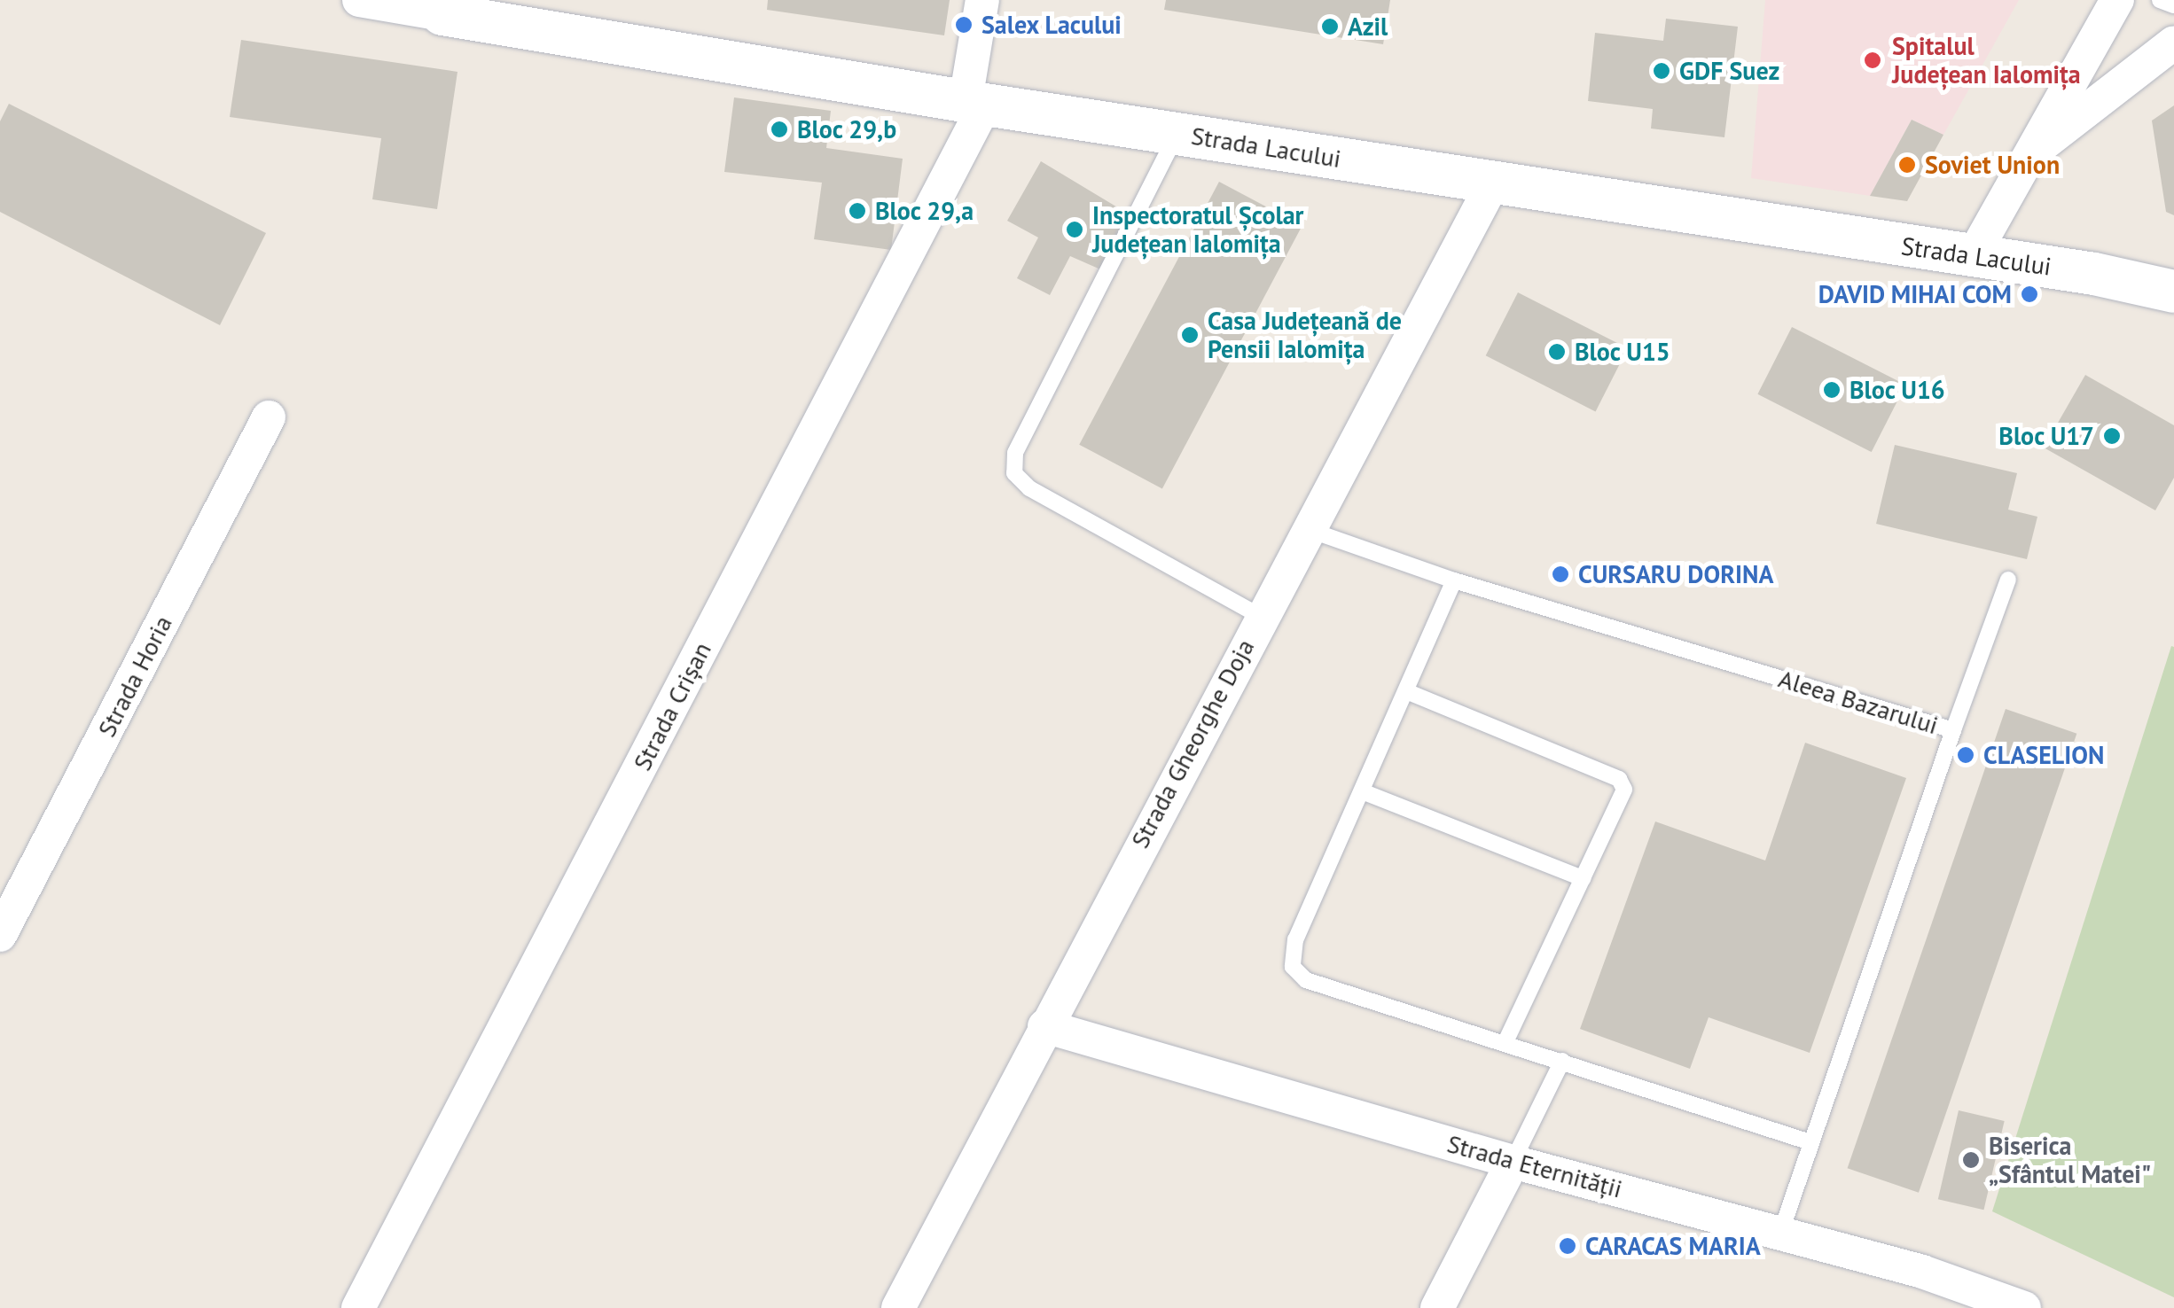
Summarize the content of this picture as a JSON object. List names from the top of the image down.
{
  "streets": {
    "street": [
      "Strada Lacului",
      "Strada Horia",
      "Strada Crișan",
      "Strada Gheorghe Doja",
      "Strada Eternității"
    ],
    "lane": ["Aleea Bazarului"]
  },
  "crossings": [
    ["Strada Lacului", "Strada Crișan"],
    ["Strada Lacului", "Strada Gheorghe Doja"],
    ["Aleea Bazarului", "Strada Gheorghe Doja"],
    ["Aleea Bazarului", "Strada Eternității"],
    ["Strada Gheorghe Doja", "Strada Eternității"]
  ],
  "places": [
    "Salex Lacului",
    "Azil",
    "Spitalul Județean Ialomița",
    "GDF Suez",
    "Bloc 29,b",
    "Soviet Union",
    "Bloc 29,a",
    "Inspectoratul Școlar Județean Ialomița",
    "DAVID MIHAI COM",
    "Casa Județeană de Pensii Ialomița",
    "Bloc U15",
    "Bloc U16",
    "Bloc U17",
    "CURSARU DORINA",
    "CLASELION",
    "Biserica „Sfântul Matei\"",
    "CARACAS MARIA"
  ]
}
